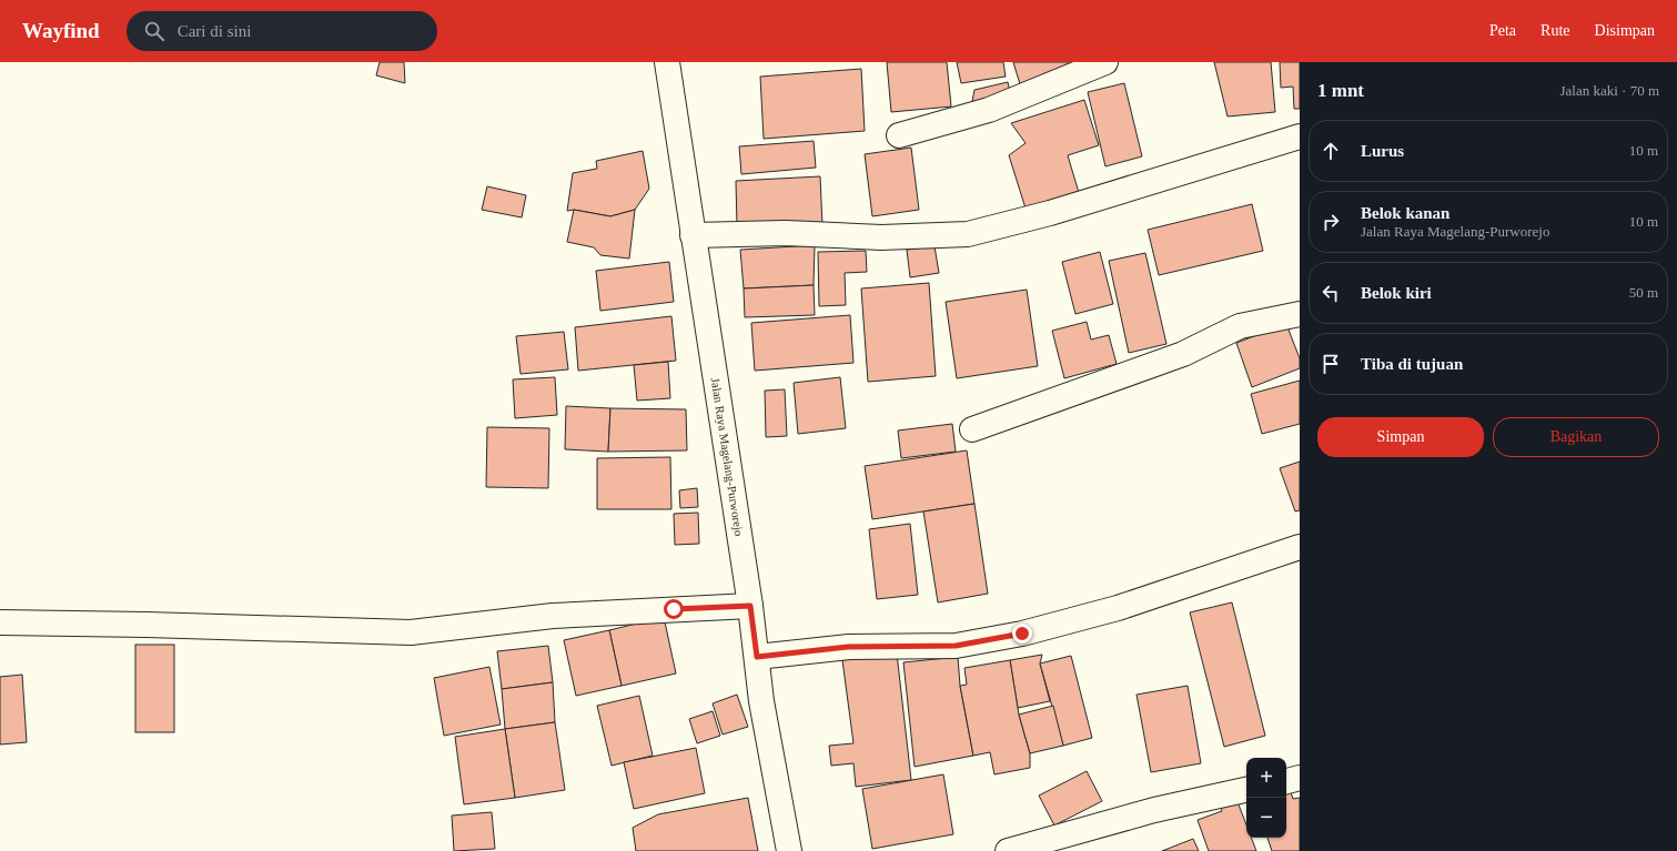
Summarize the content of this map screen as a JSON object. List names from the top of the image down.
{
  "streets": {
    "street": ["Jalan Raya Magelang-Purworejo"]
  },
  "page": {
    "header": "Wayfind",
    "search": "Cari di sini",
    "nav": ["Peta", "Rute", "Disimpan"],
    "heading": ["1 mnt", "Jalan kaki · 70 m"],
    "list": [
      ["Lurus", "10 m"],
      ["Belok kanan", "Jalan Raya Magelang-Purworejo", "10 m"],
      ["Belok kiri", "50 m"],
      "Tiba di tujuan"
    ],
    "buttons": ["Simpan", "Bagikan"],
    "map_buttons": ["+", "−"]
  }
}
